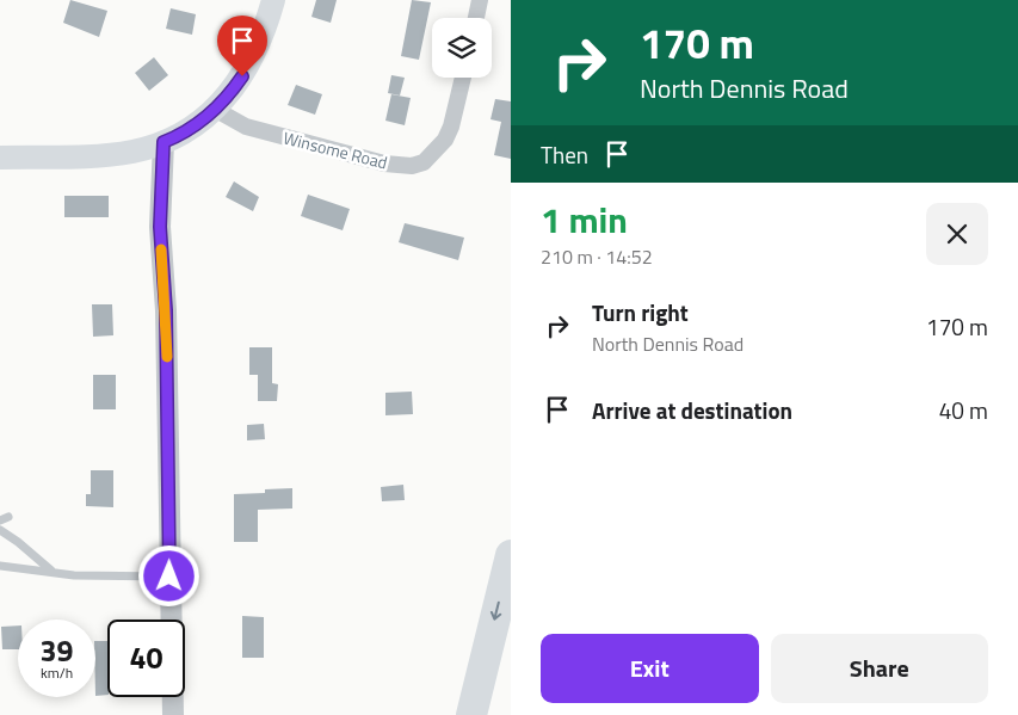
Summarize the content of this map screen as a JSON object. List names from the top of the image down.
{
  "streets": {
    "street": ["Winsome Road"]
  },
  "page": {
    "turn": ["170 m", "North Dennis Road"],
    "then": "Then",
    "heading": ["1 min", "210 m · 14:52"],
    "list": [
      {
        "name": "Turn right",
        "note": "North Dennis Road",
        "value": "170 m"
      },
      {
        "name": "Arrive at destination",
        "value": "40 m"
      }
    ],
    "speed": "39 km/h",
    "limit": "40",
    "buttons": ["Exit", "Share"]
  }
}
